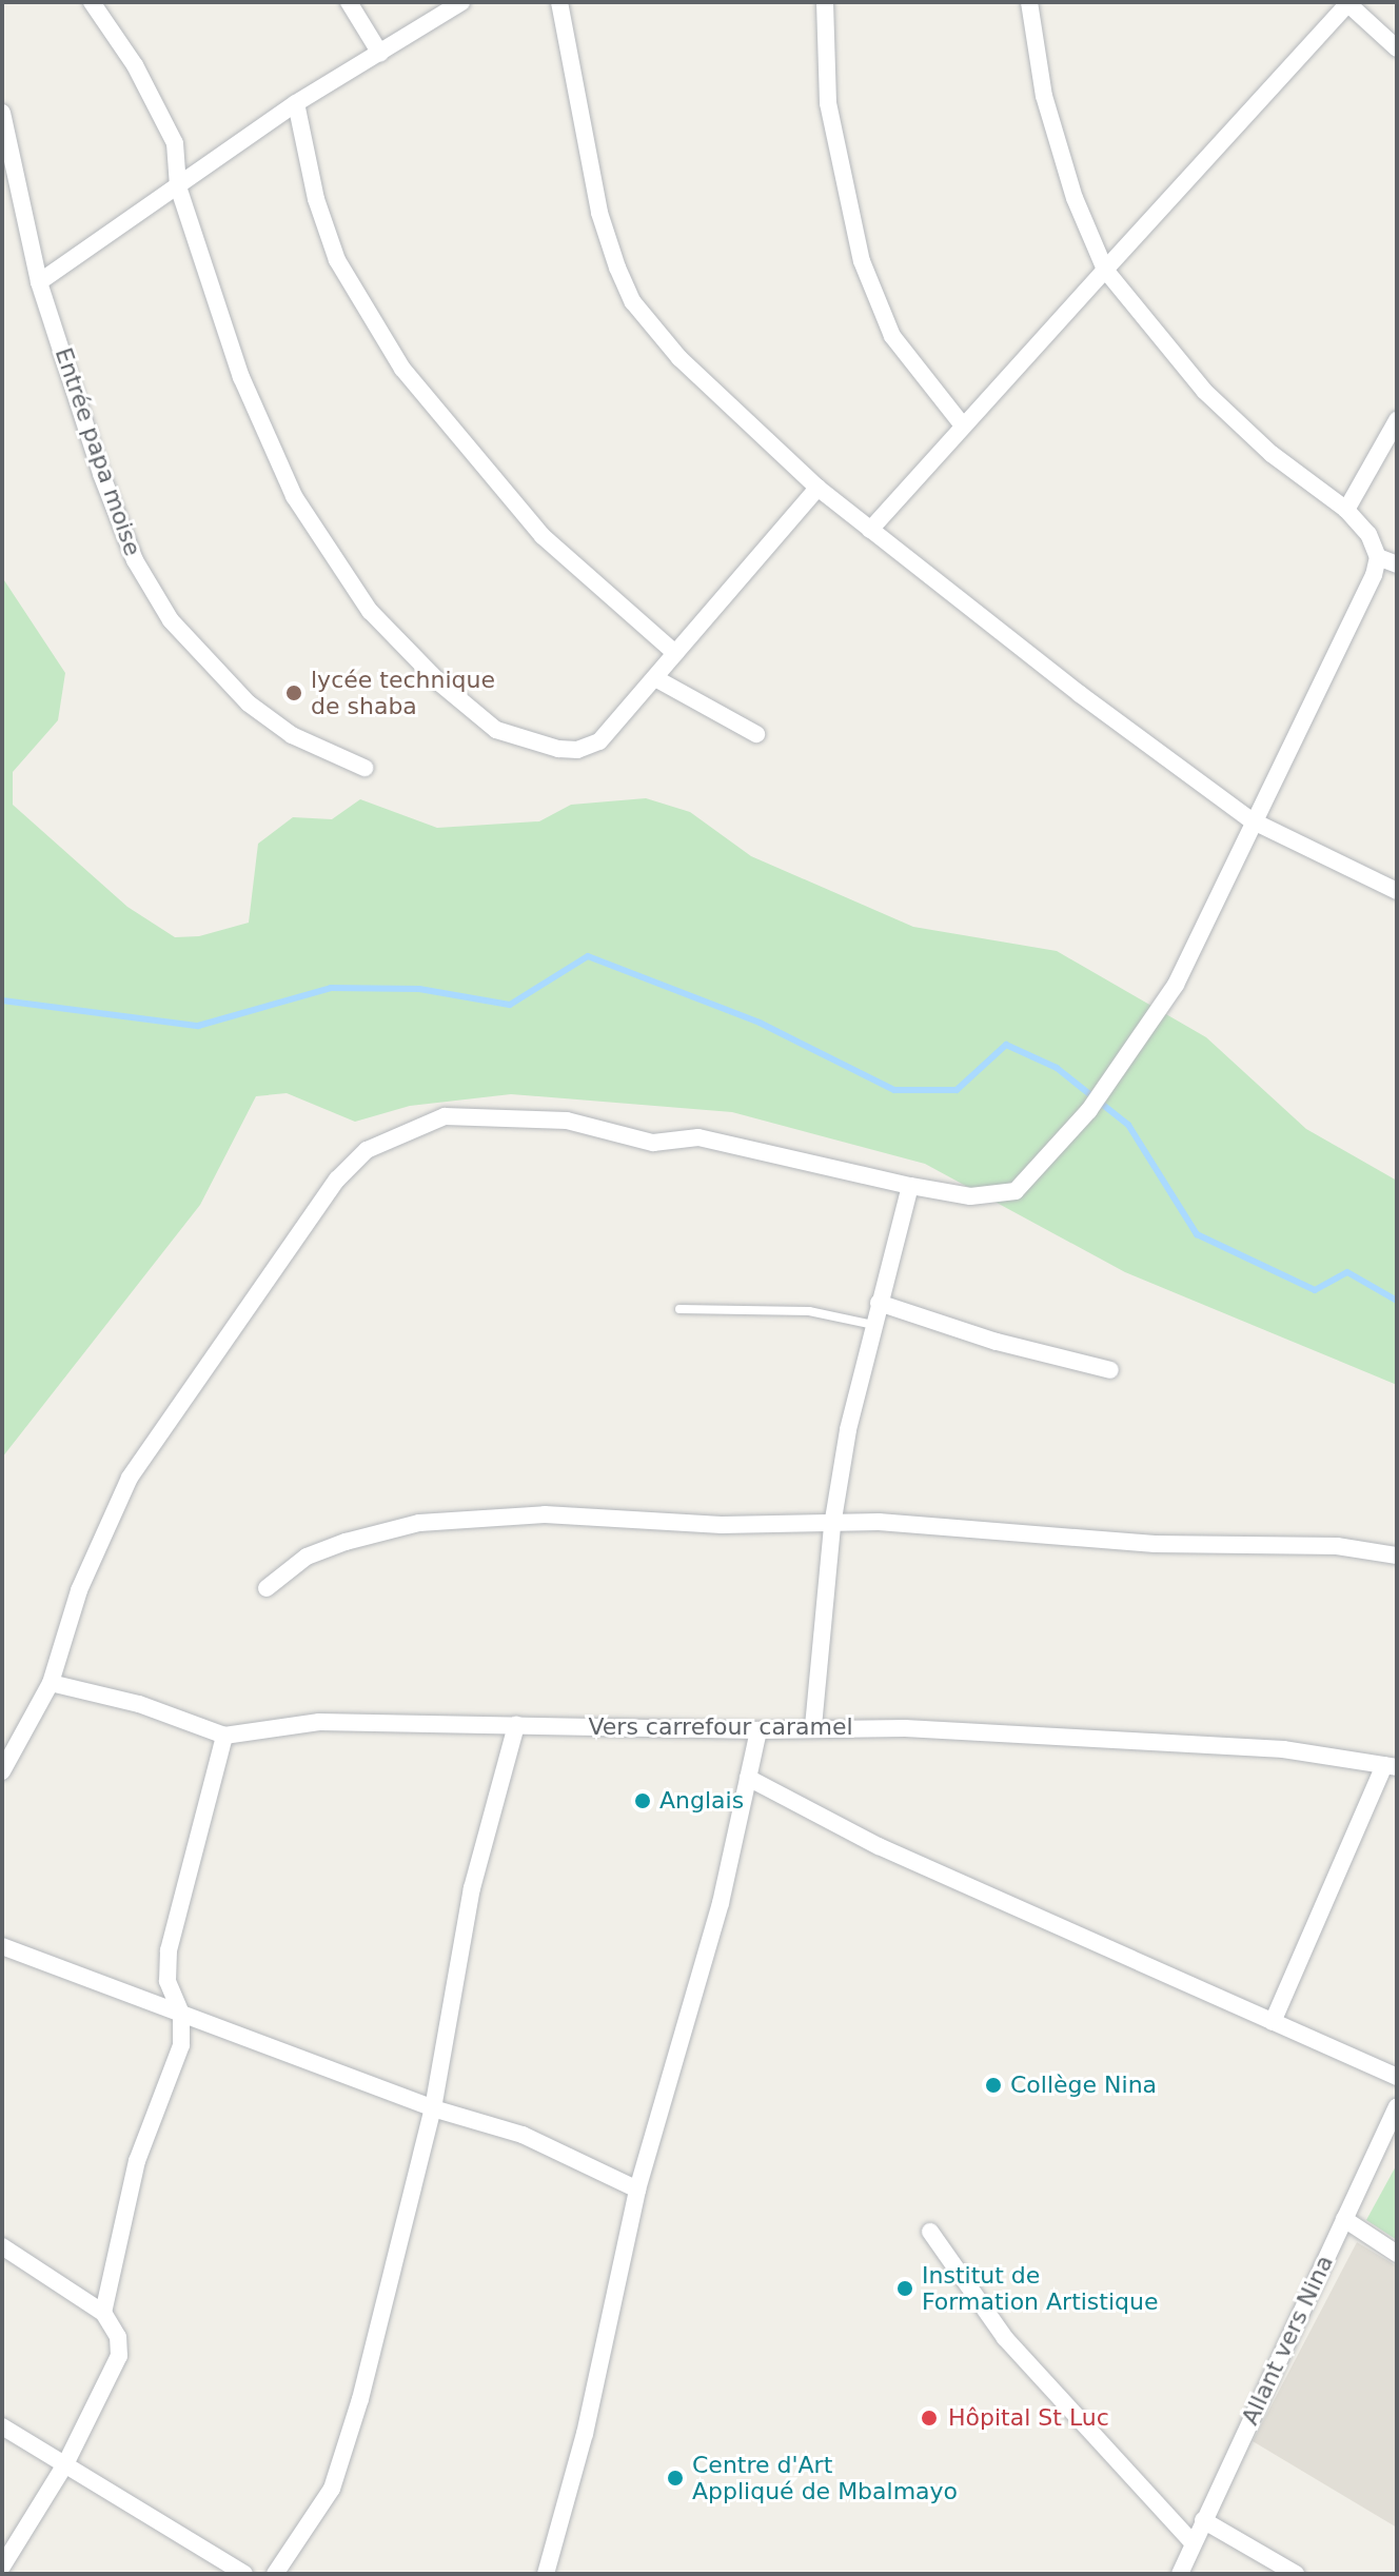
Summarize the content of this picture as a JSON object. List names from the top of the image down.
{
  "streets": {
    "street": ["Entrée papa moise", "Vers carrefour caramel", "Allant vers Nina"]
  },
  "places": [
    "lycée technique de shaba",
    "Anglais",
    "Collège Nina",
    "Institut de Formation Artistique",
    "Hôpital St Luc",
    "Centre d'Art Appliqué de Mbalmayo"
  ]
}
